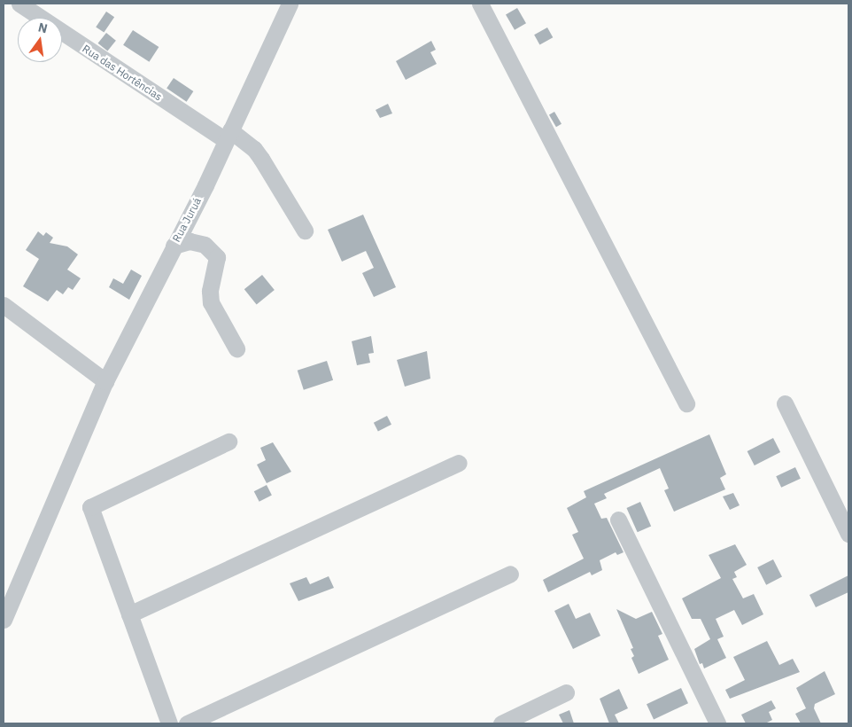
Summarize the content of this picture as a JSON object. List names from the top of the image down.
{
  "streets": {
    "street": ["Rua das Hortências", "Rua Juruá"]
  },
  "crossings": [
    ["Rua das Hortências", "Rua Juruá"]
  ],
  "north": "top"
}
